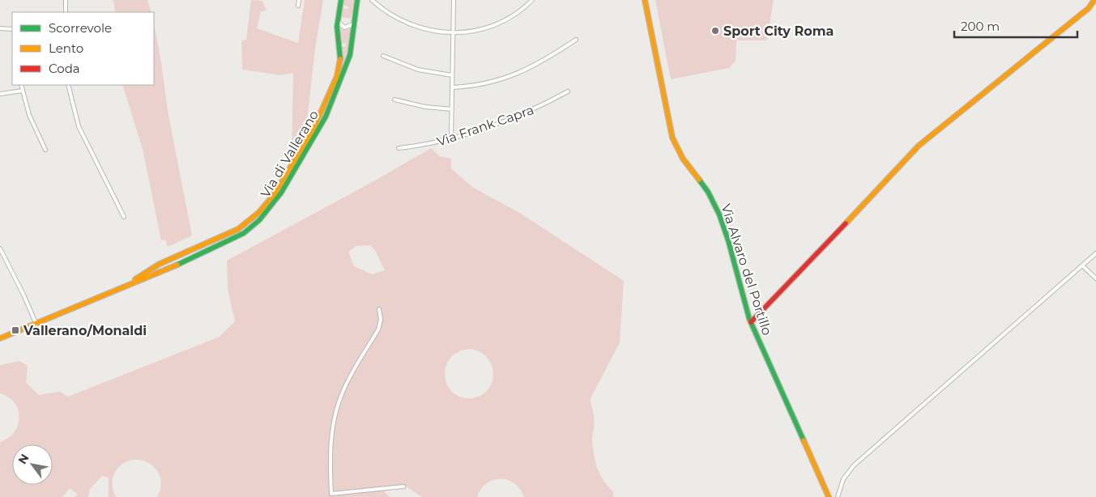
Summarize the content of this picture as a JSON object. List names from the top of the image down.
{
  "streets": {
    "street": ["Via Frank Capra", "Via di Vallerano", "Via Alvaro del Portillo"]
  },
  "places": {
    "other": ["Sport City Roma"],
    "transit": ["Vallerano/Monaldi"]
  },
  "legend": ["Scorrevole", "Lento", "Coda"],
  "scale_bar": "200 m",
  "north": "top left"
}
